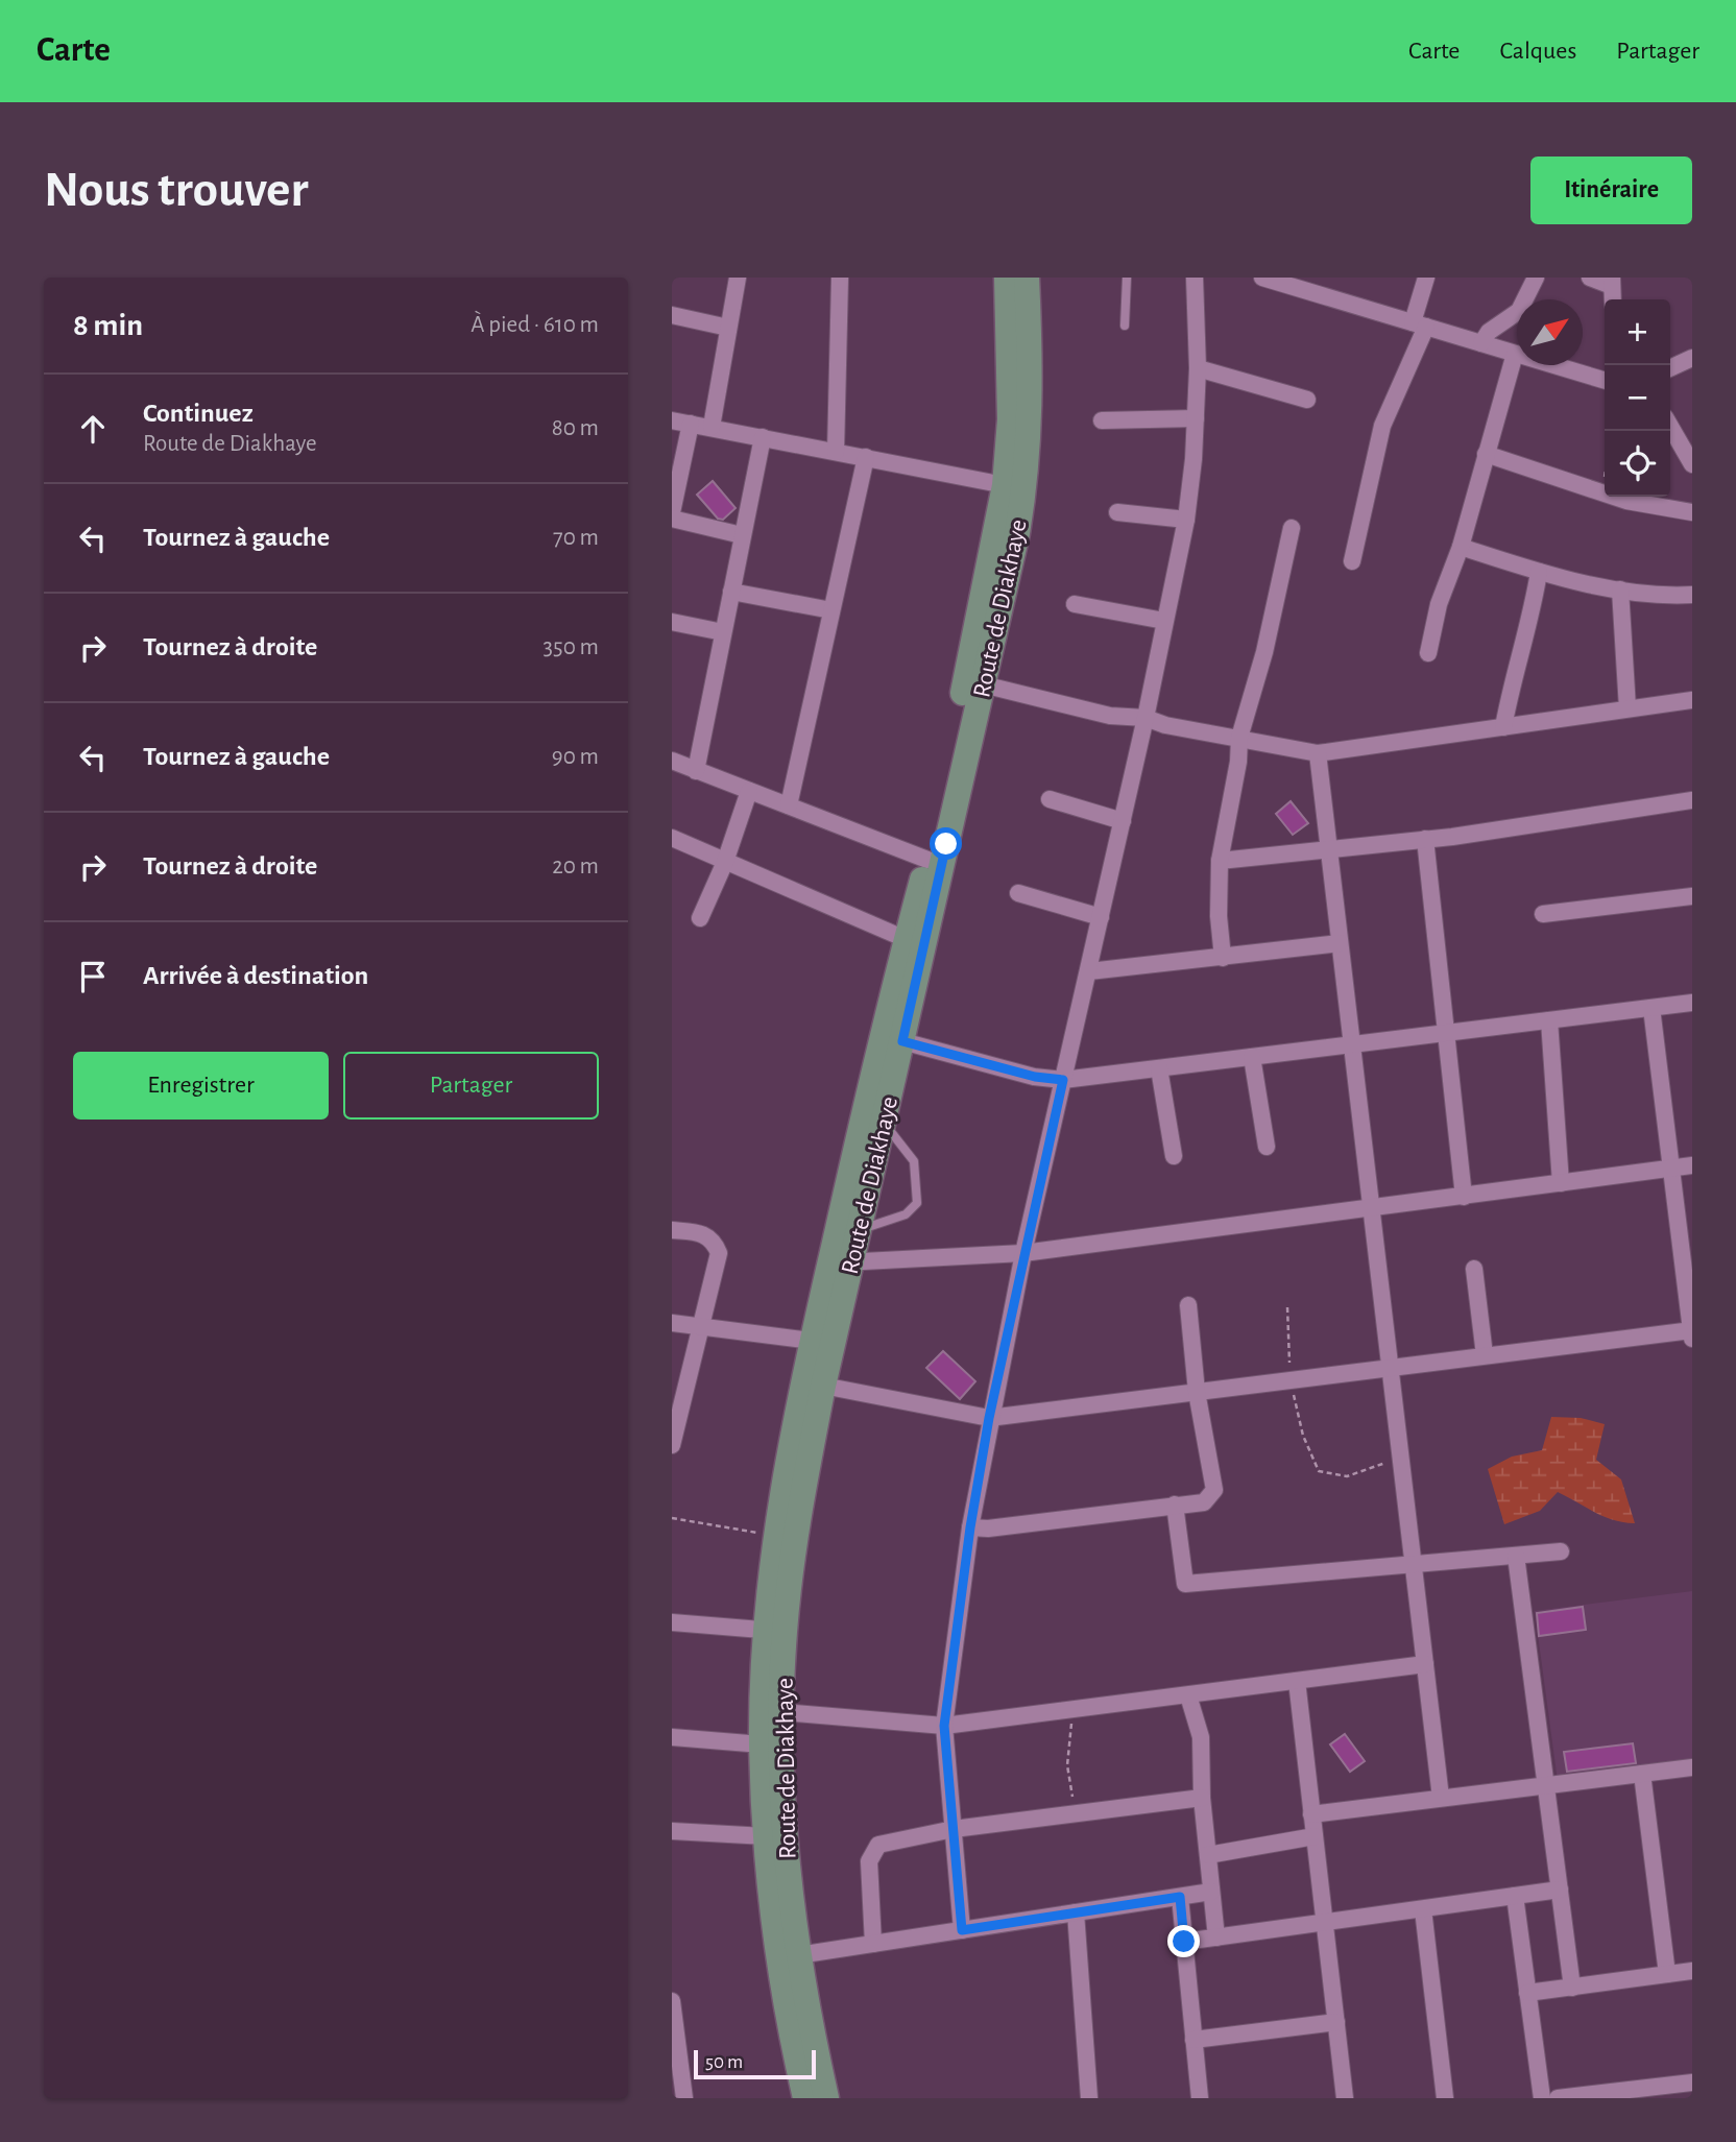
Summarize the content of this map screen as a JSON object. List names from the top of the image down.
{
  "streets": {
    "main road": ["Route de Diakhaye"]
  },
  "scale_bar": "50 m",
  "north": "top right",
  "page": {
    "header": "Carte",
    "nav": ["Carte", "Calques", "Partager"],
    "buttons": [
      "Itinéraire",
      ["Enregistrer", "Partager"]
    ],
    "title": "Nous trouver",
    "heading": ["8 min", "À pied · 610 m"],
    "map_buttons": ["+", "−"],
    "list": [
      ["Continuez", "Route de Diakhaye", "80 m"],
      ["Tournez à gauche", "70 m"],
      ["Tournez à droite", "350 m"],
      ["Tournez à gauche", "90 m"],
      ["Tournez à droite", "20 m"],
      "Arrivée à destination"
    ],
    "scale": "50 m"
  }
}
